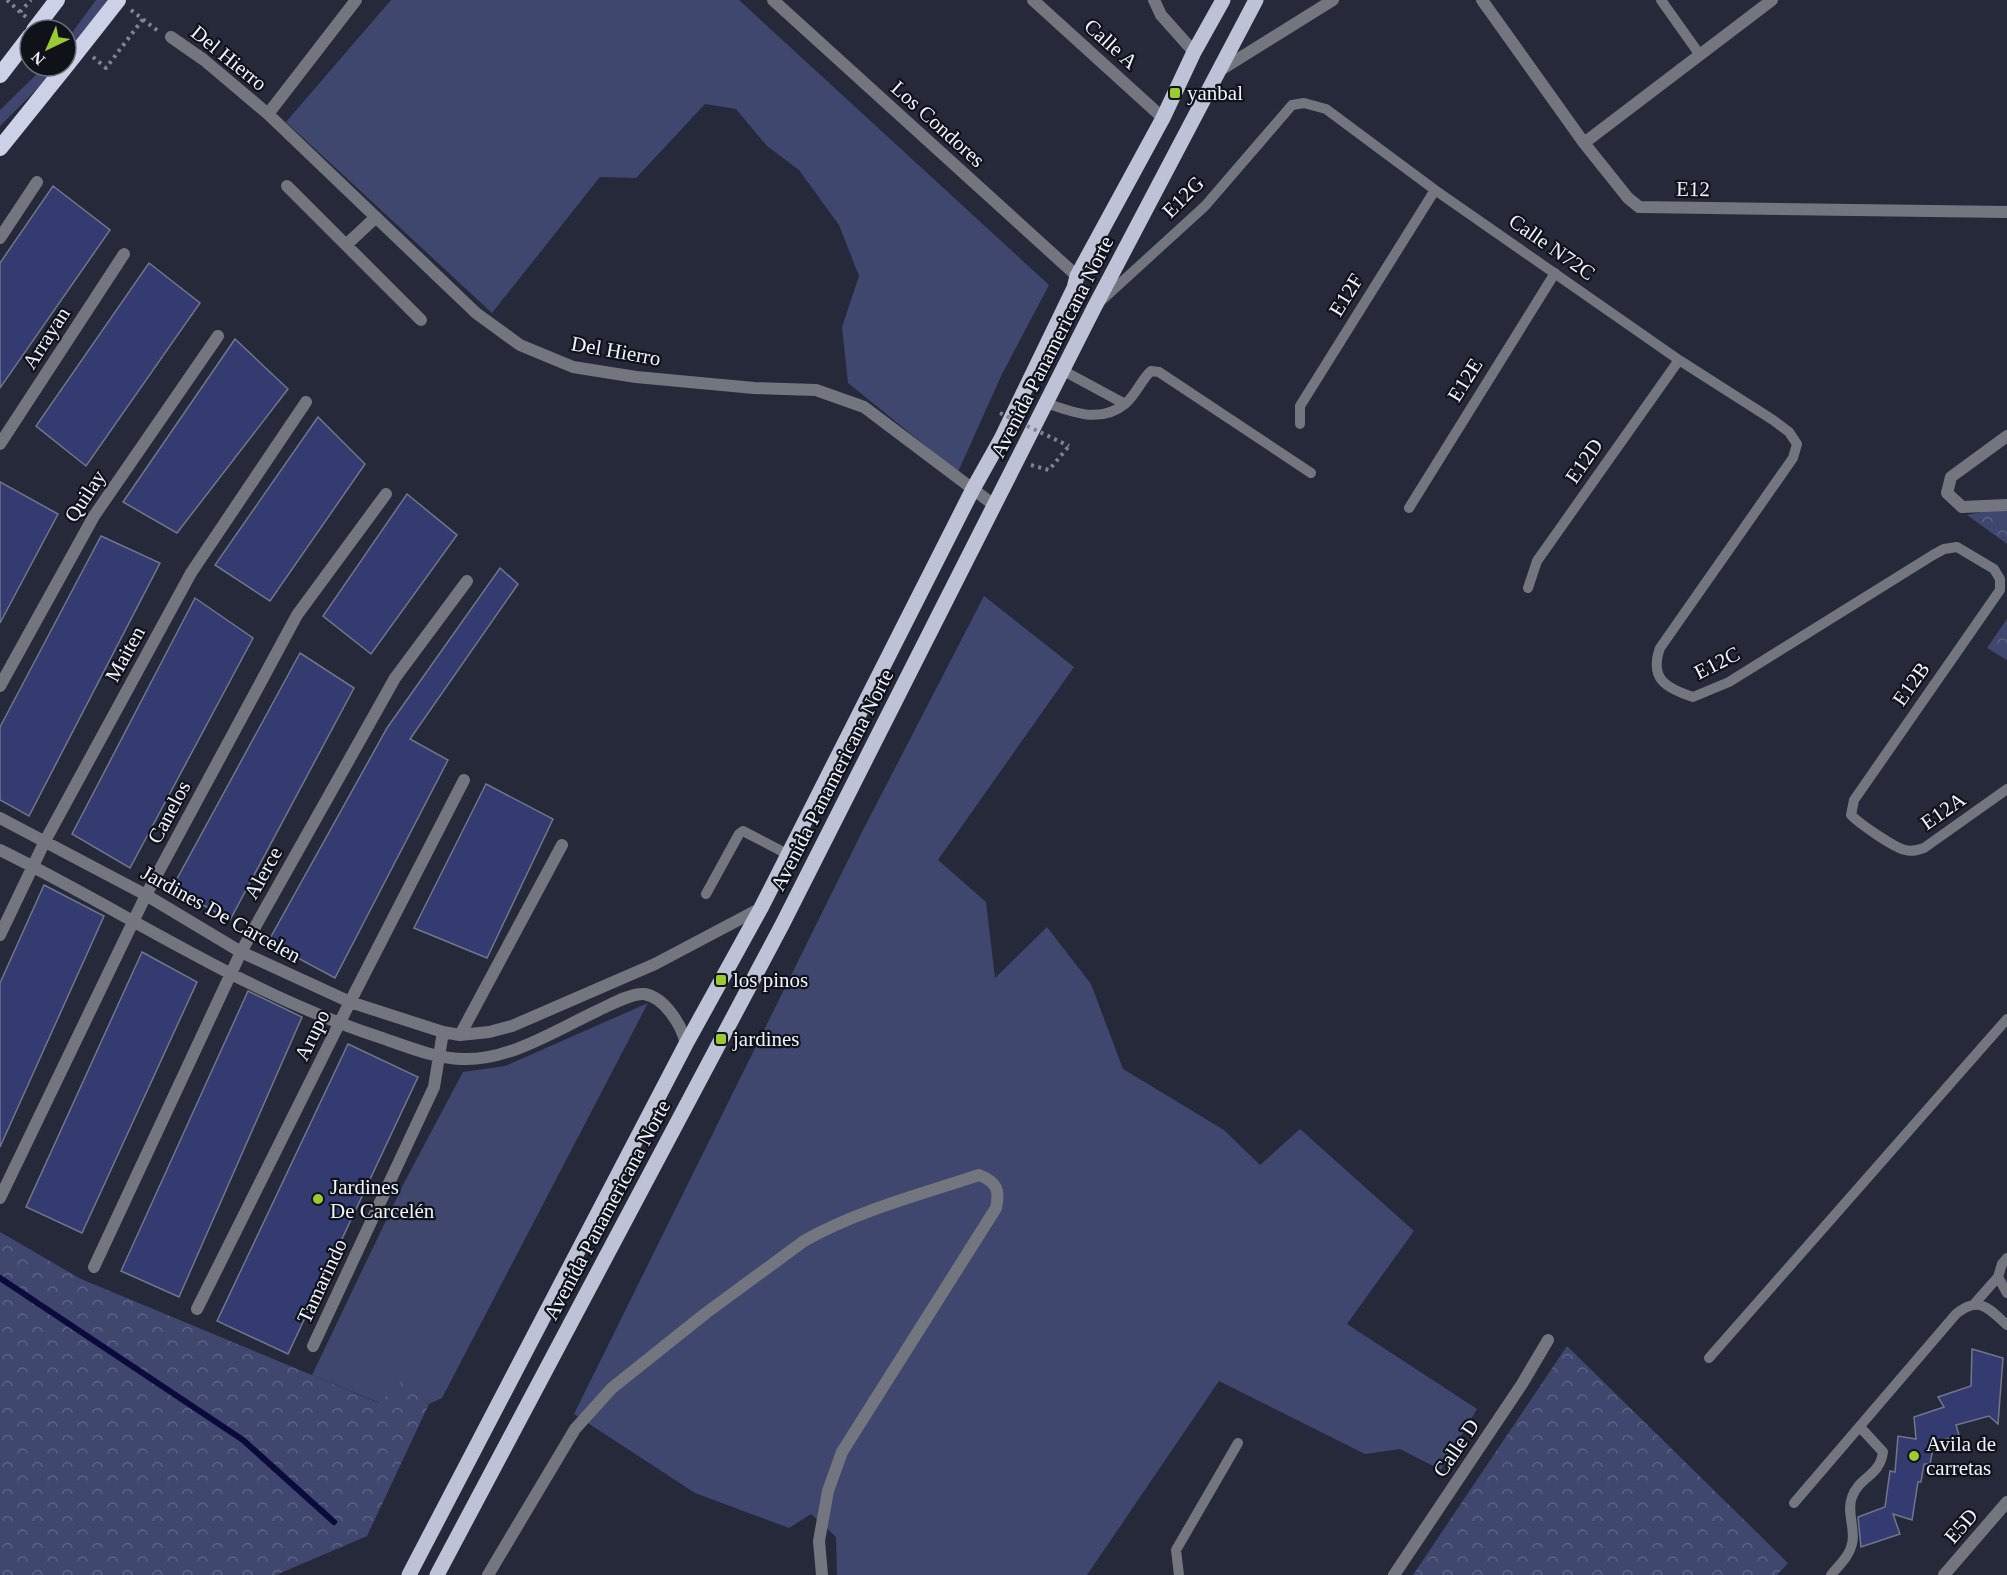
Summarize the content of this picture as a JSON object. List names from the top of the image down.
{
  "streets": {
    "main road": ["Avenida Panamericana Norte"],
    "street": [
      "Calle A",
      "Del Hierro",
      "Los Condores",
      "E12",
      "Arrayan",
      "Quilay",
      "Maiten",
      "Canelos",
      "Alerce",
      "Jardines De Carcelen",
      "Arupo",
      "Tamarindo",
      "Calle D",
      "E5D"
    ],
    "lane": [
      "E12G",
      "Calle N72C",
      "E12F",
      "E12E",
      "E12D",
      "E12C",
      "E12B",
      "E12A"
    ]
  },
  "crossings": [
    ["Calle A", "Avenida Panamericana Norte"],
    ["Del Hierro", "Avenida Panamericana Norte"],
    ["Los Condores", "Avenida Panamericana Norte"],
    ["E12G", "Calle N72C"],
    ["E12G", "Avenida Panamericana Norte"],
    ["Calle N72C", "E12F"],
    ["Calle N72C", "E12E"],
    ["Calle N72C", "E12D"],
    ["Calle N72C", "E12C"],
    ["Avenida Panamericana Norte", "Jardines De Carcelen"],
    ["Maiten", "Jardines De Carcelen"],
    ["E12C", "E12B"],
    ["E12B", "E12A"],
    ["Canelos", "Jardines De Carcelen"],
    ["Alerce", "Jardines De Carcelen"],
    ["Jardines De Carcelen", "Arupo"],
    ["Jardines De Carcelen", "Tamarindo"]
  ],
  "places": {
    "transit": ["yanbal", "los pinos", "jardines"],
    "other": ["Jardines De Carcelén", "Avila de carretas"]
  },
  "north": "bottom left"
}
